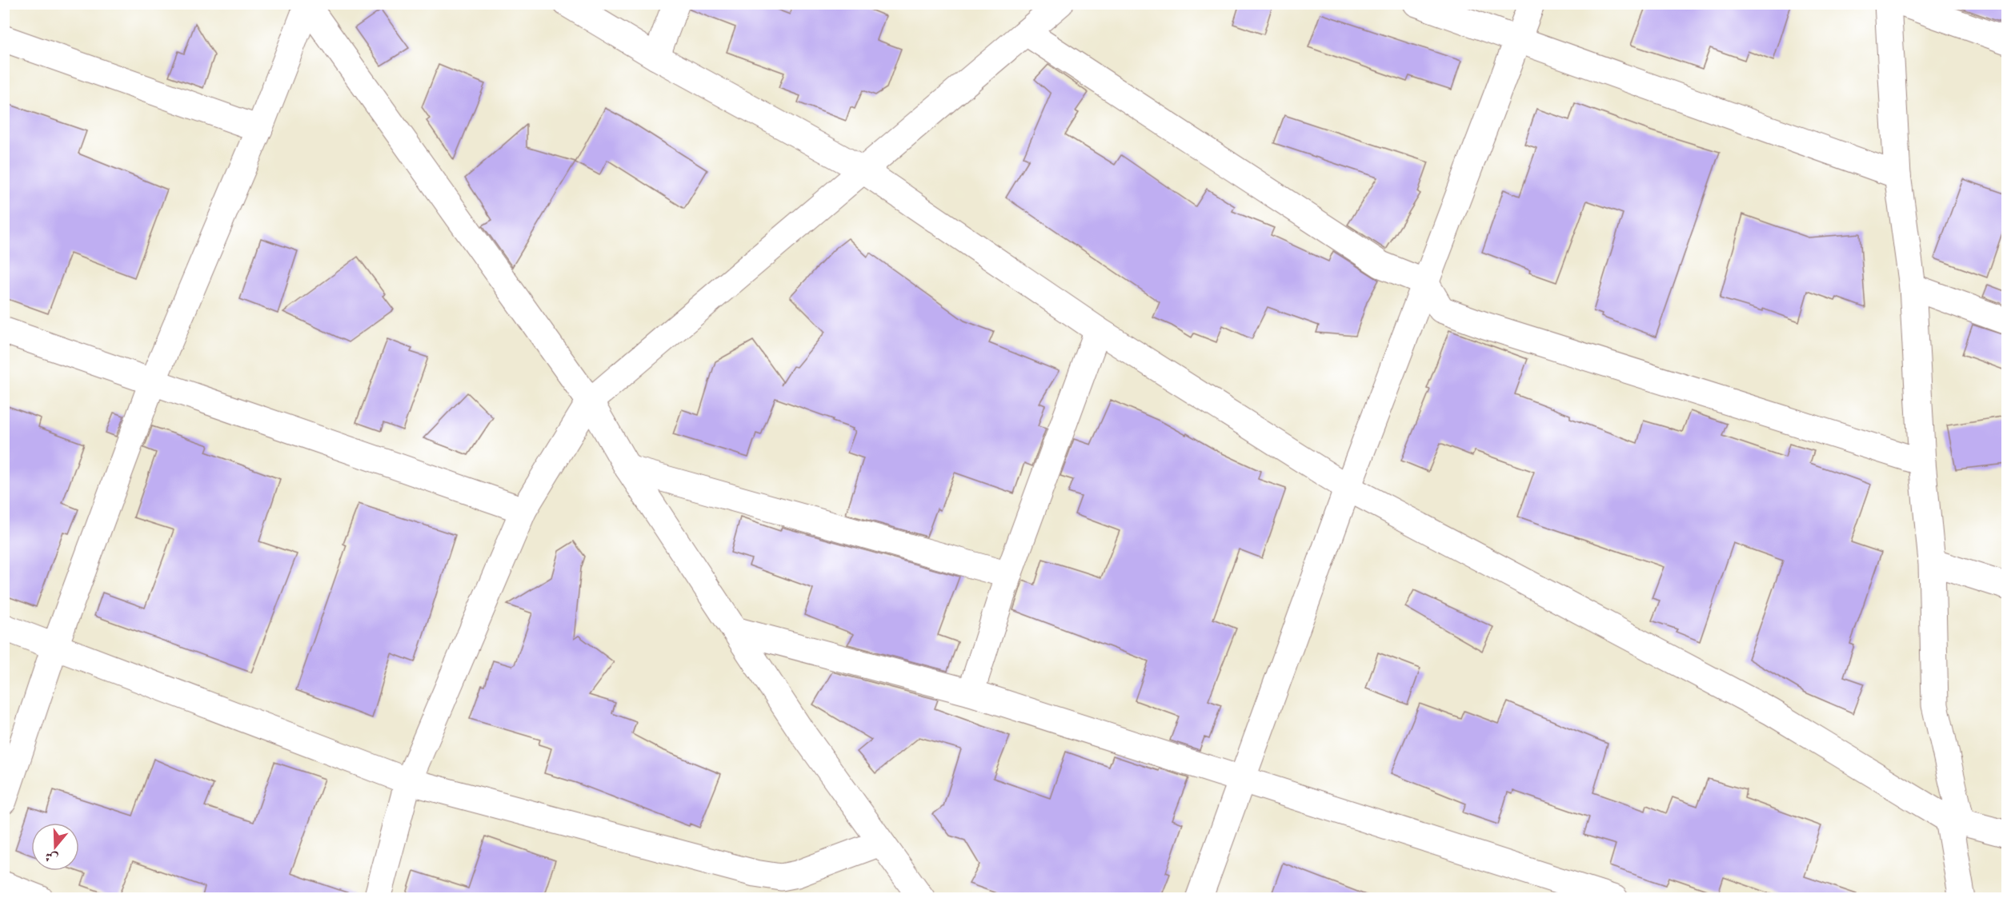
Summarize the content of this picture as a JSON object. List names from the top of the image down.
{
  "north": "bottom"
}
